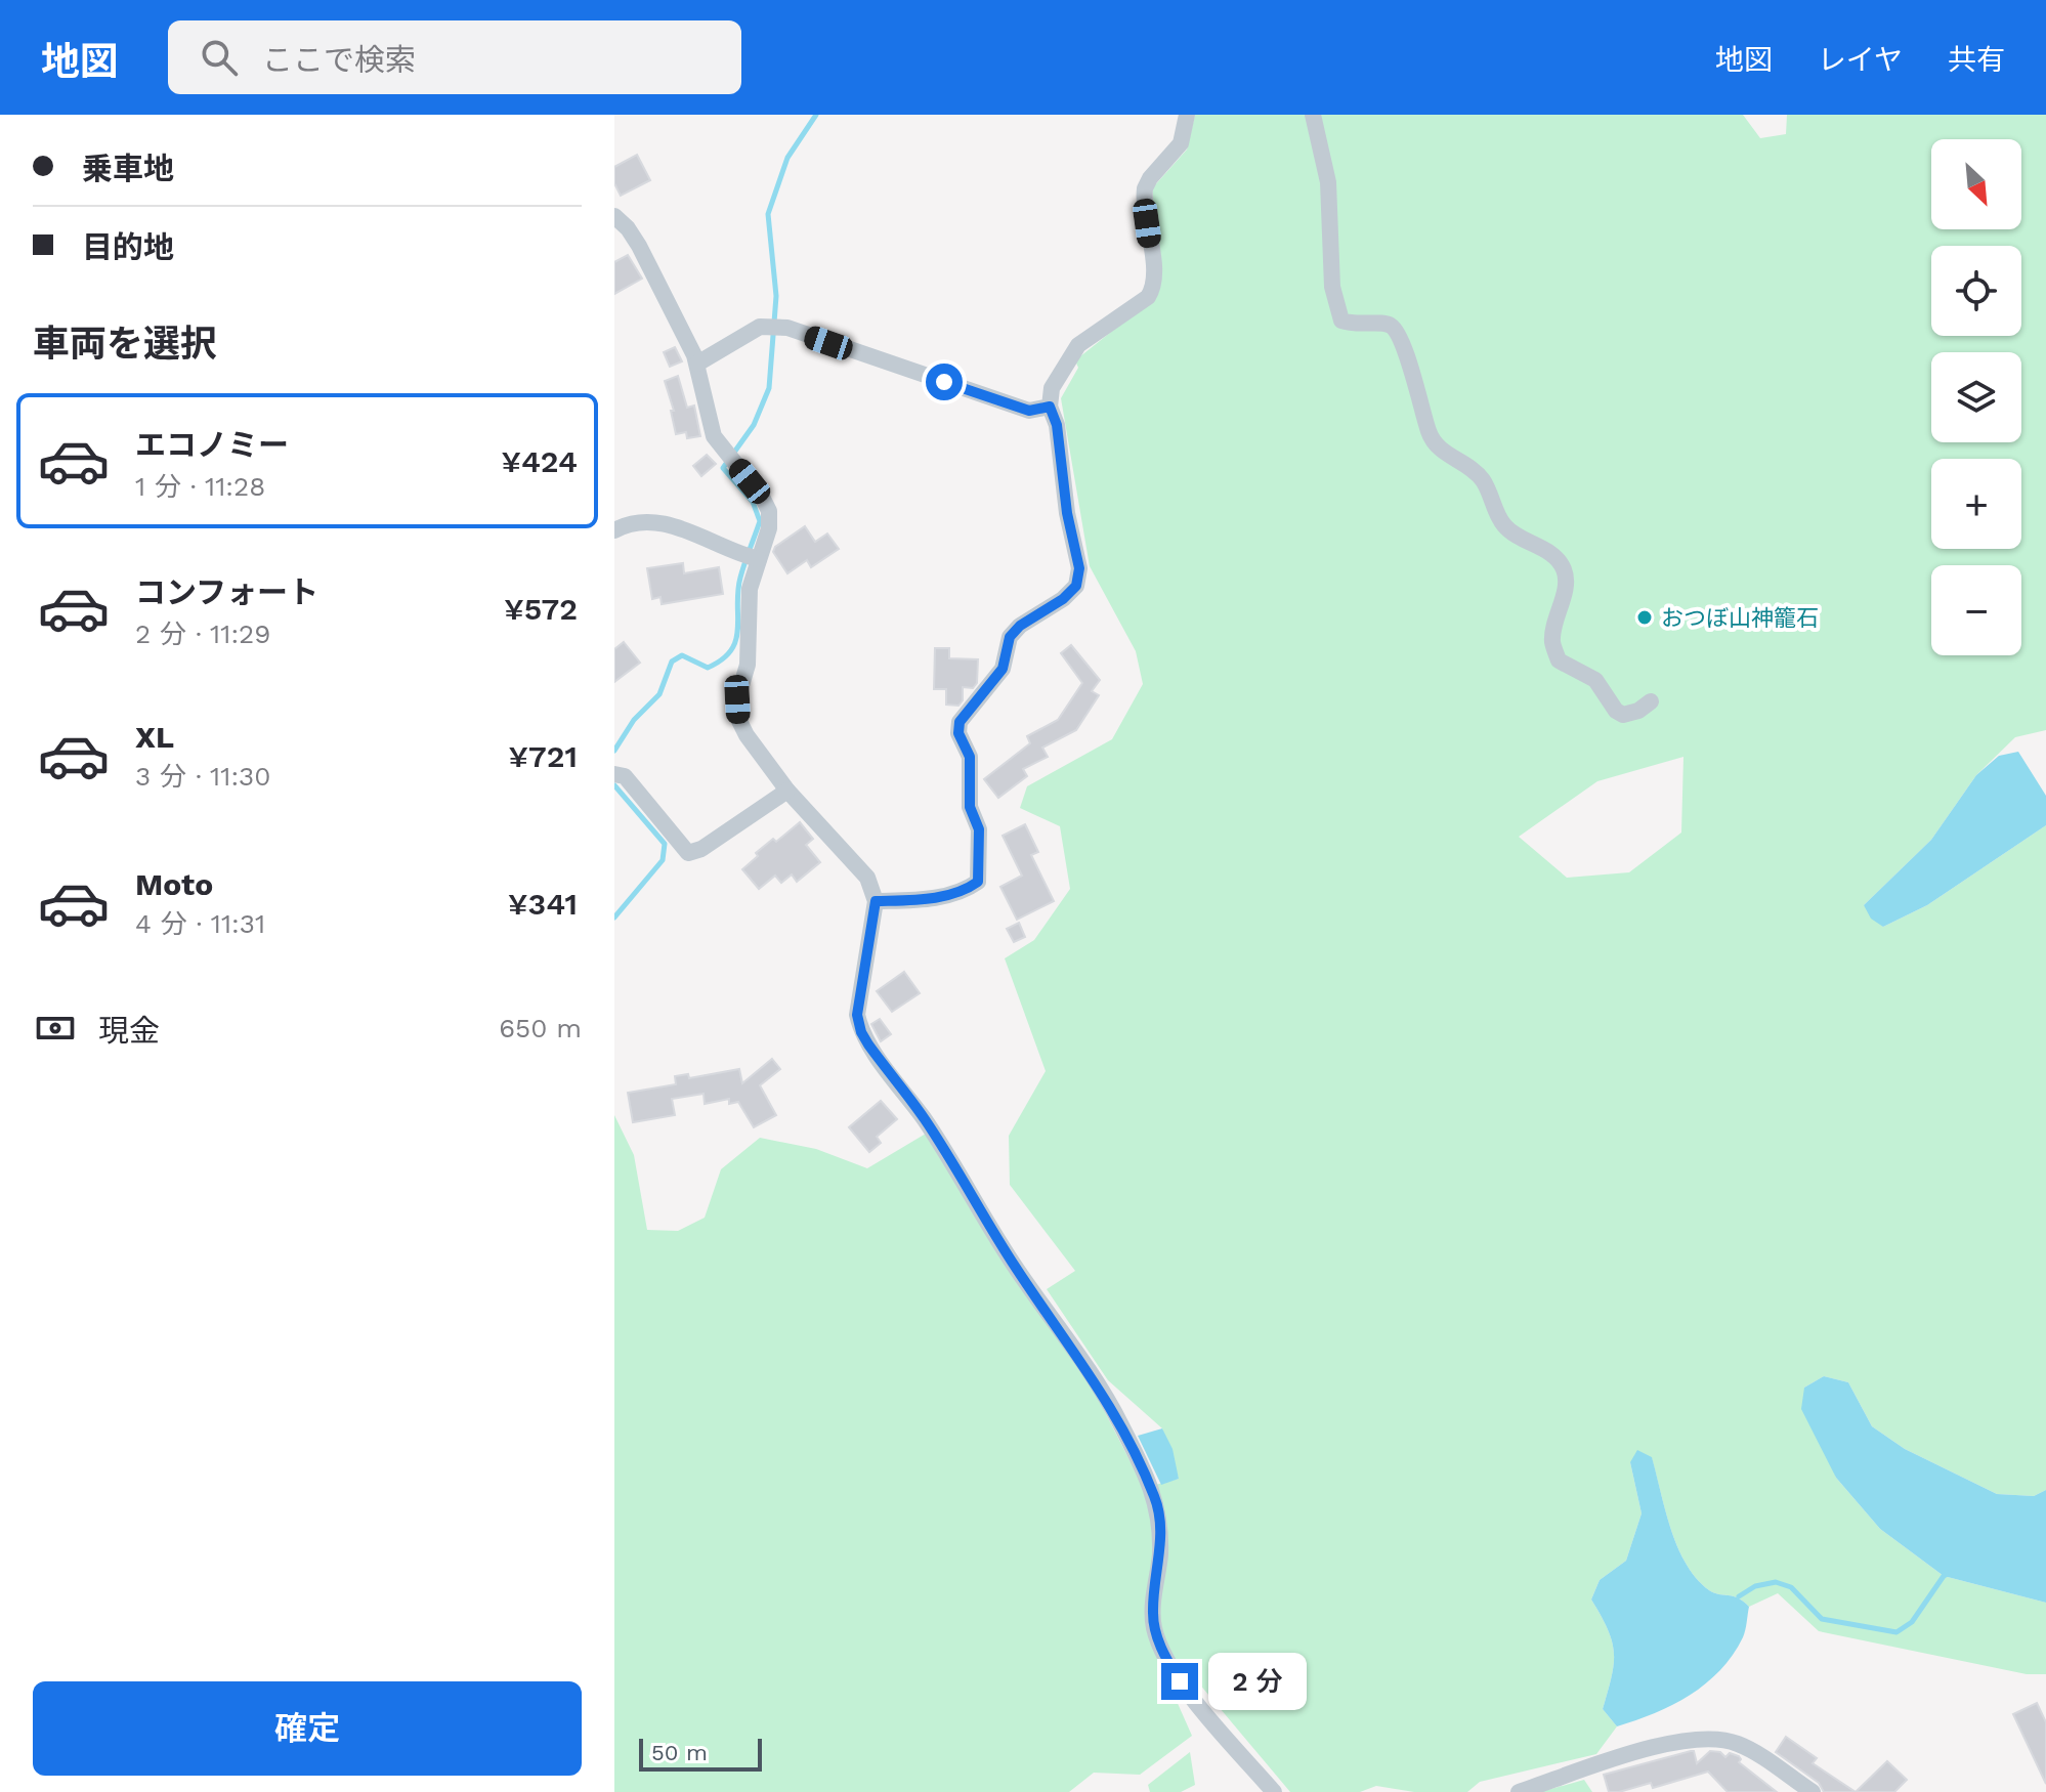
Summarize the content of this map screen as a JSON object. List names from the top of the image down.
{
  "places": ["おつぼ山神籠石"],
  "scale_bar": "50 m",
  "north": "bottom right",
  "page": {
    "header": "地図",
    "search": "ここで検索",
    "nav": ["地図", "レイヤ", "共有"],
    "banner": ["乗車地", "目的地"],
    "map_buttons": ["+", "−"],
    "heading": "車両を選択",
    "list": [
      {
        "name": "エコノミー",
        "note": "1 分 · 11:28",
        "value": "¥424"
      },
      {
        "name": "コンフォート",
        "note": "2 分 · 11:29",
        "value": "¥572"
      },
      {
        "name": "XL",
        "note": "3 分 · 11:30",
        "value": "¥721"
      },
      {
        "name": "Moto",
        "note": "4 分 · 11:31",
        "value": "¥341"
      }
    ],
    "pay": ["現金", "650 m"],
    "bubble": "2 分",
    "buttons": "確定",
    "scale": "50 m"
  }
}
